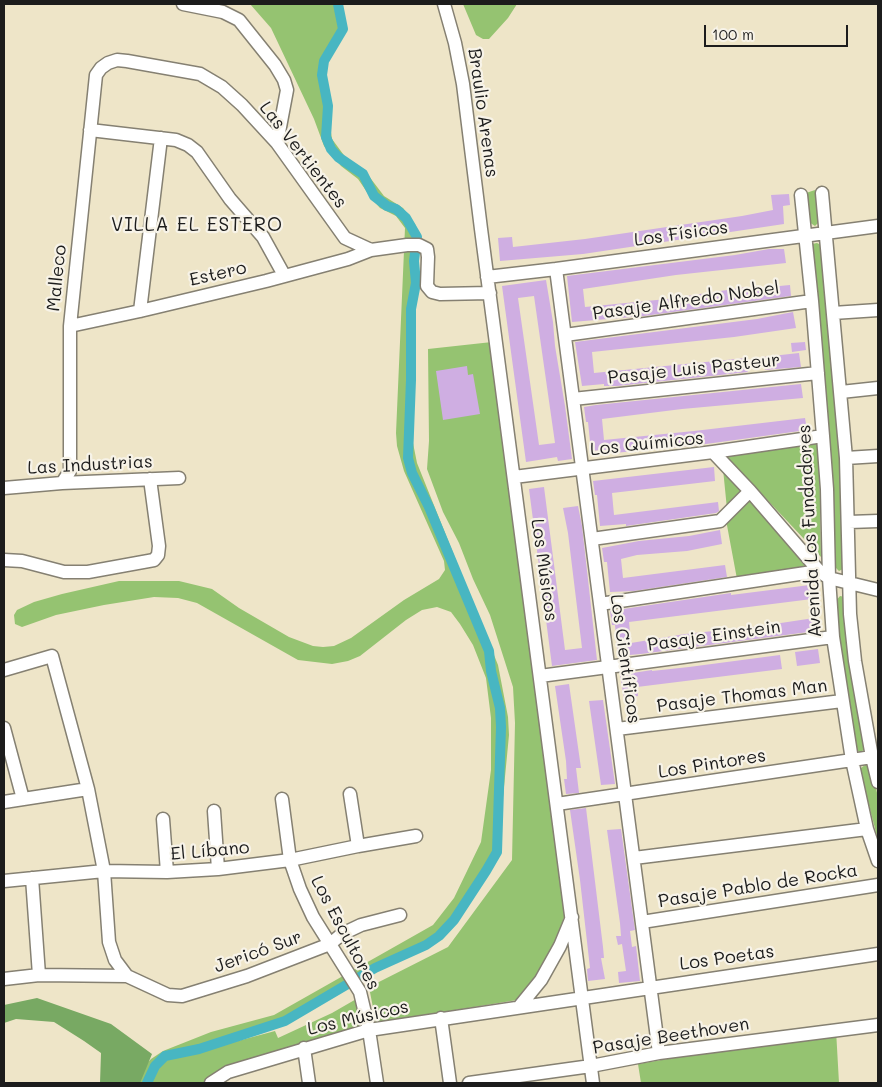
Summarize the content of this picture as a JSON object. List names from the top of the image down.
{
  "streets": {
    "street": [
      "Braulio Arenas",
      "Las Vertientes",
      "Los Físicos",
      "Estero",
      "Malleco",
      "Pasaje Alfredo Nobel",
      "Pasaje Luis Pasteur",
      "Los Químicos",
      "Las Industrias",
      "Avenida Los Fundadores",
      "Los Músicos",
      "Pasaje Einstein",
      "Los Científicos",
      "Pasaje Thomas Man",
      "Los Pintores",
      "El Líbano",
      "Pasaje Pablo de Rocka",
      "Los Escultores",
      "Jericó Sur",
      "Los Poetas",
      "Pasaje Beethoven"
    ]
  },
  "crossings": [
    ["Braulio Arenas", "Los Músicos"],
    ["Las Vertientes", "Estero"],
    ["Las Vertientes", "Malleco"],
    ["Los Físicos", "Avenida Los Fundadores"],
    ["Los Físicos", "Los Músicos"],
    ["Los Físicos", "Los Científicos"],
    ["Estero", "Malleco"],
    ["Estero", "Los Músicos"],
    ["Malleco", "Las Industrias"],
    ["Pasaje Alfredo Nobel", "Avenida Los Fundadores"],
    ["Pasaje Alfredo Nobel", "Los Científicos"],
    ["Pasaje Luis Pasteur", "Avenida Los Fundadores"],
    ["Pasaje Luis Pasteur", "Los Científicos"],
    ["Los Químicos", "Avenida Los Fundadores"],
    ["Los Químicos", "Los Músicos"],
    ["Los Químicos", "Los Científicos"],
    ["Avenida Los Fundadores", "Pasaje Einstein"],
    ["Avenida Los Fundadores", "Pasaje Thomas Man"],
    ["Avenida Los Fundadores", "Los Pintores"],
    ["Los Músicos", "Pasaje Einstein"],
    ["Los Músicos", "Los Pintores"],
    ["Los Músicos", "Los Escultores"],
    ["Los Músicos", "Los Poetas"],
    ["Pasaje Einstein", "Los Científicos"],
    ["Los Científicos", "Pasaje Thomas Man"],
    ["Los Científicos", "Los Pintores"],
    ["Los Científicos", "Pasaje Pablo de Rocka"],
    ["Los Científicos", "Los Poetas"],
    ["Los Científicos", "Pasaje Beethoven"],
    ["El Líbano", "Los Escultores"],
    ["Los Escultores", "Jericó Sur"]
  ],
  "districts": ["VILLA EL ESTERO"],
  "scale_bar": "100 m"
}
